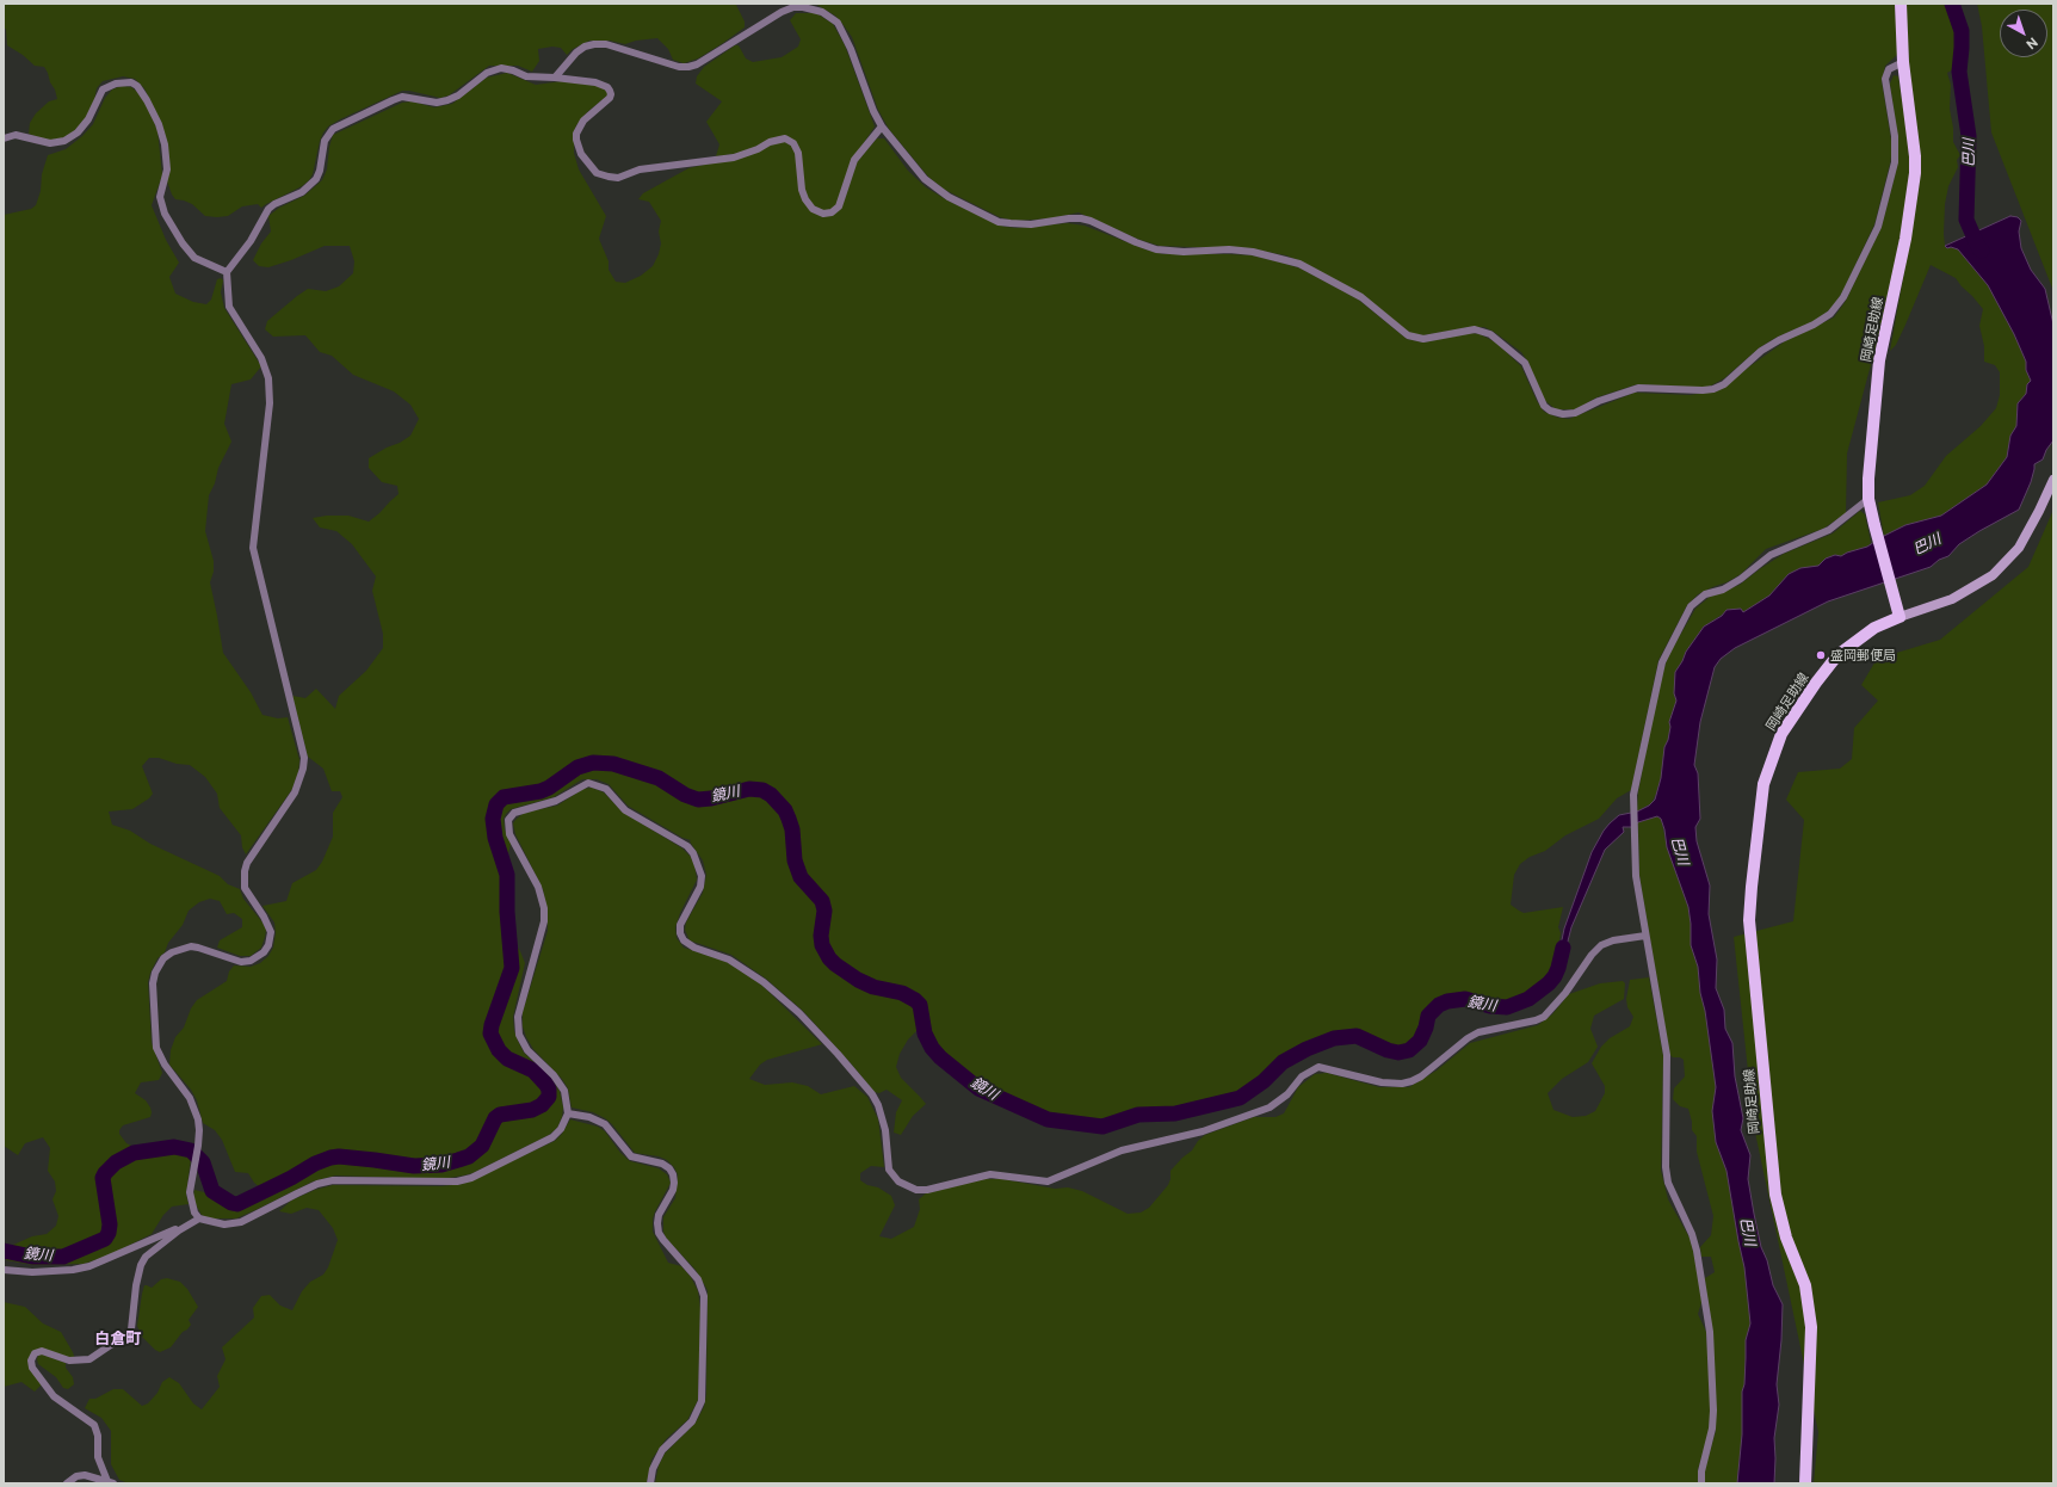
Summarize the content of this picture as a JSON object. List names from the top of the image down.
{
  "streets": {
    "main road": ["岡崎足助線"]
  },
  "districts": ["白倉町"],
  "water": ["巴川", "鏡川"],
  "places": ["盛岡郵便局"],
  "north": "bottom right"
}
